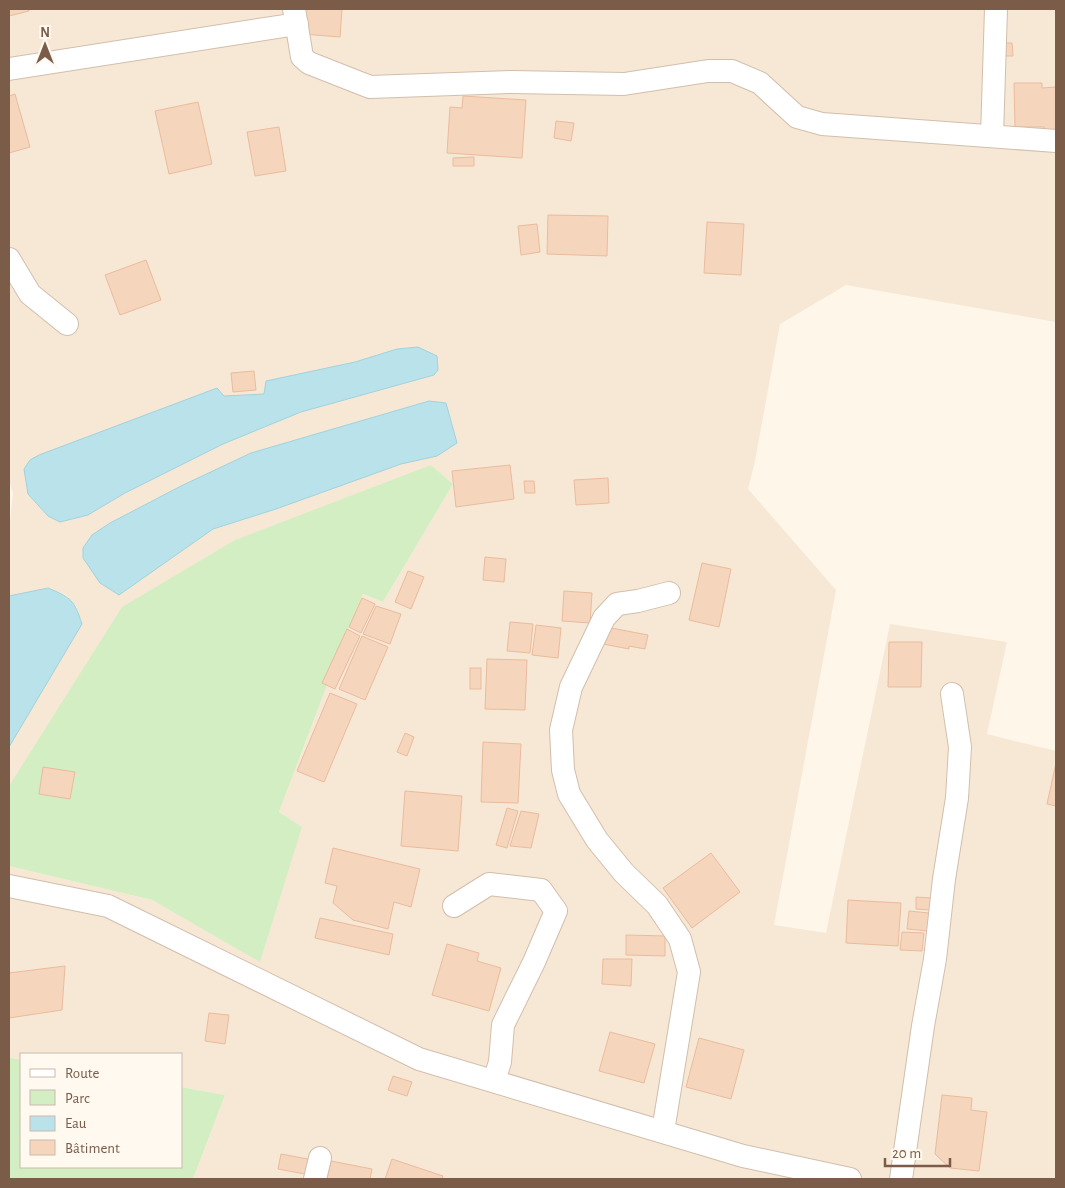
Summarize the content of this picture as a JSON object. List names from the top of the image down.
{
  "legend": [
    "Route",
    "Parc",
    "Eau",
    "Bâtiment"
  ],
  "scale_bar": "20 m",
  "north": "top"
}
